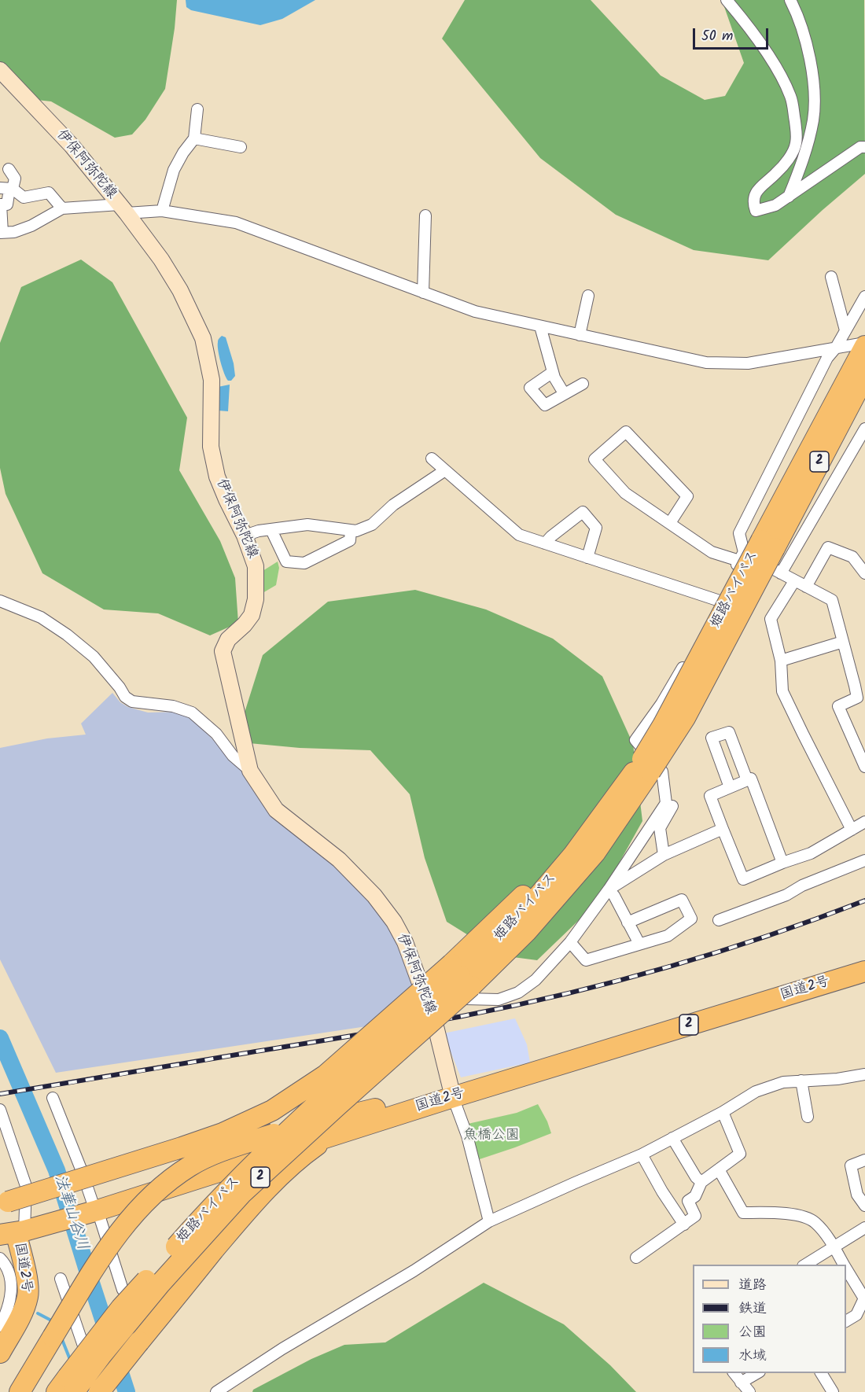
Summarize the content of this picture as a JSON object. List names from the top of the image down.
{
  "streets": {
    "highway": ["2", "姫路バイパス", "国道2号"],
    "main road": ["伊保阿弥陀線"]
  },
  "crossings": [
    ["伊保阿弥陀線", "国道2号"]
  ],
  "water": ["法華山谷川"],
  "parks": ["魚橋公園"],
  "legend": [
    "道路",
    "鉄道",
    "公園",
    "水域"
  ],
  "scale_bar": "50 m"
}
